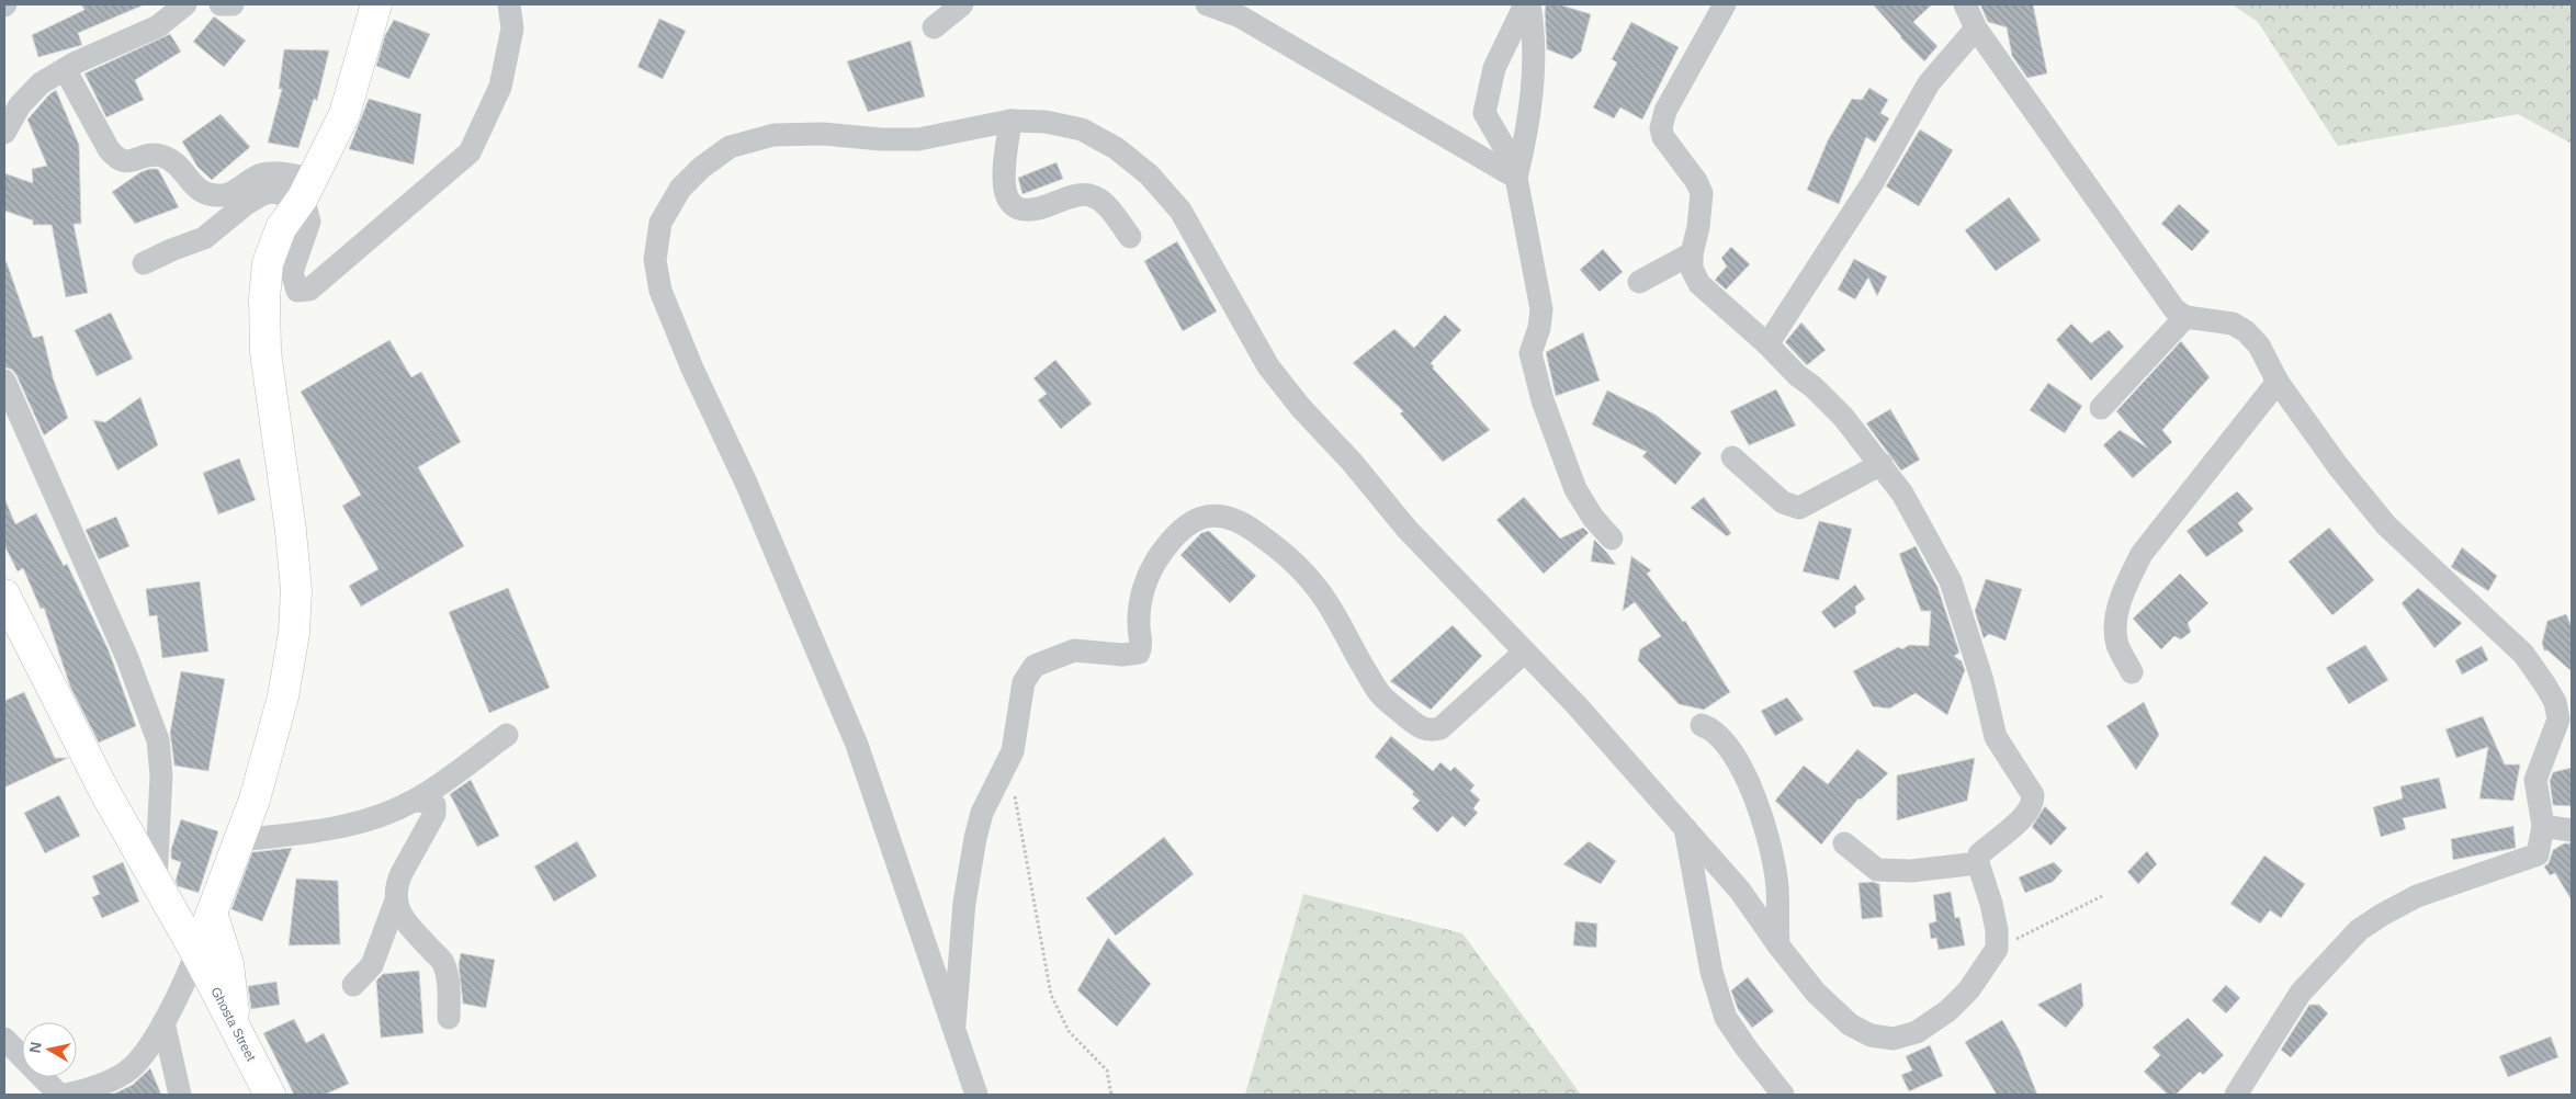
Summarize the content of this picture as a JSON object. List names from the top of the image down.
{
  "streets": {
    "main road": ["Ghosta Street"]
  },
  "north": "left"
}
